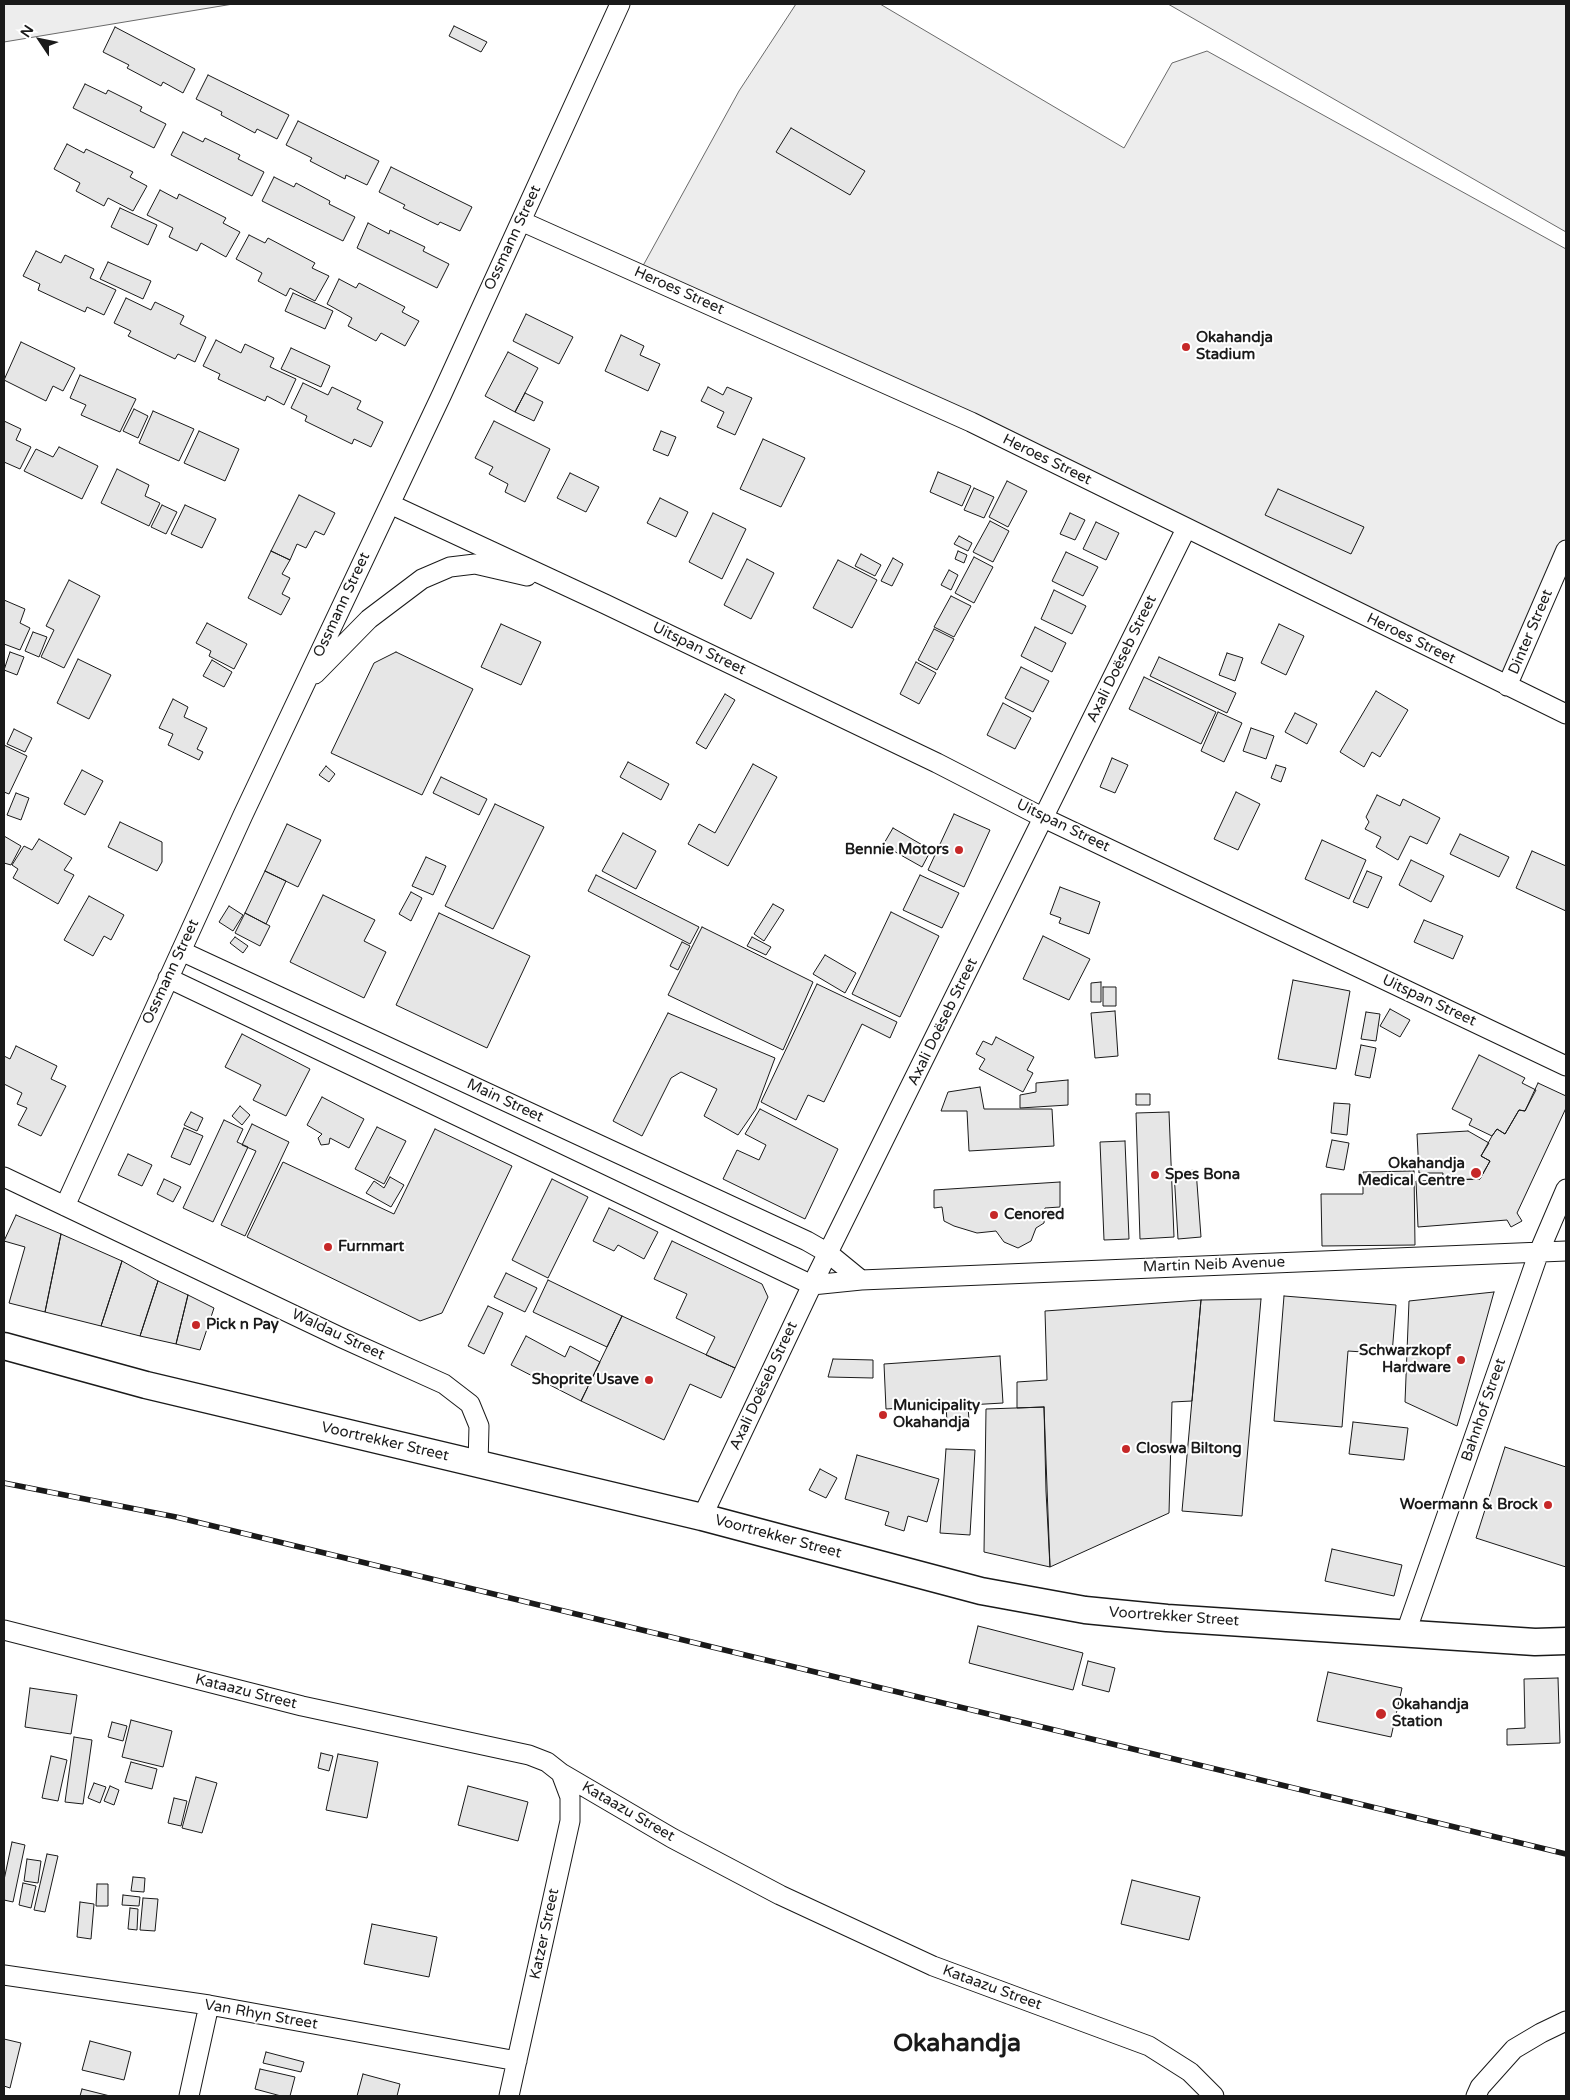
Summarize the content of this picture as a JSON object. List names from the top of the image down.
{
  "streets": {
    "main road": ["Voortrekker Street"],
    "street": [
      "Ossmann Street",
      "Heroes Street",
      "Dinter Street",
      "Uitspan Street",
      "Axali Doëseb Street",
      "Main Street",
      "Martin Neib Avenue",
      "Waldau Street",
      "Bahnhof Street",
      "Kataazu Street",
      "Katzer Street",
      "Van Rhyn Street"
    ]
  },
  "crossings": [
    ["Ossmann Street", "Heroes Street"],
    ["Ossmann Street", "Uitspan Street"],
    ["Ossmann Street", "Main Street"],
    ["Ossmann Street", "Waldau Street"],
    ["Heroes Street", "Dinter Street"],
    ["Heroes Street", "Axali Doëseb Street"],
    ["Uitspan Street", "Axali Doëseb Street"],
    ["Axali Doëseb Street", "Main Street"],
    ["Axali Doëseb Street", "Martin Neib Avenue"],
    ["Axali Doëseb Street", "Voortrekker Street"],
    ["Martin Neib Avenue", "Bahnhof Street"],
    ["Waldau Street", "Voortrekker Street"],
    ["Bahnhof Street", "Voortrekker Street"],
    ["Kataazu Street", "Katzer Street"],
    ["Katzer Street", "Van Rhyn Street"]
  ],
  "districts": ["Okahandja"],
  "places": [
    "Okahandja Stadium",
    "Bennie Motors",
    "Okahandja Medical Centre",
    "Spes Bona",
    "Cenored",
    "Furnmart",
    "Pick n Pay",
    "Schwarzkopf Hardware",
    "Shoprite Usave",
    "Municipality Okahandja",
    "Closwa Biltong",
    "Woermann & Brock",
    "Okahandja Station"
  ],
  "north": "top left"
}
